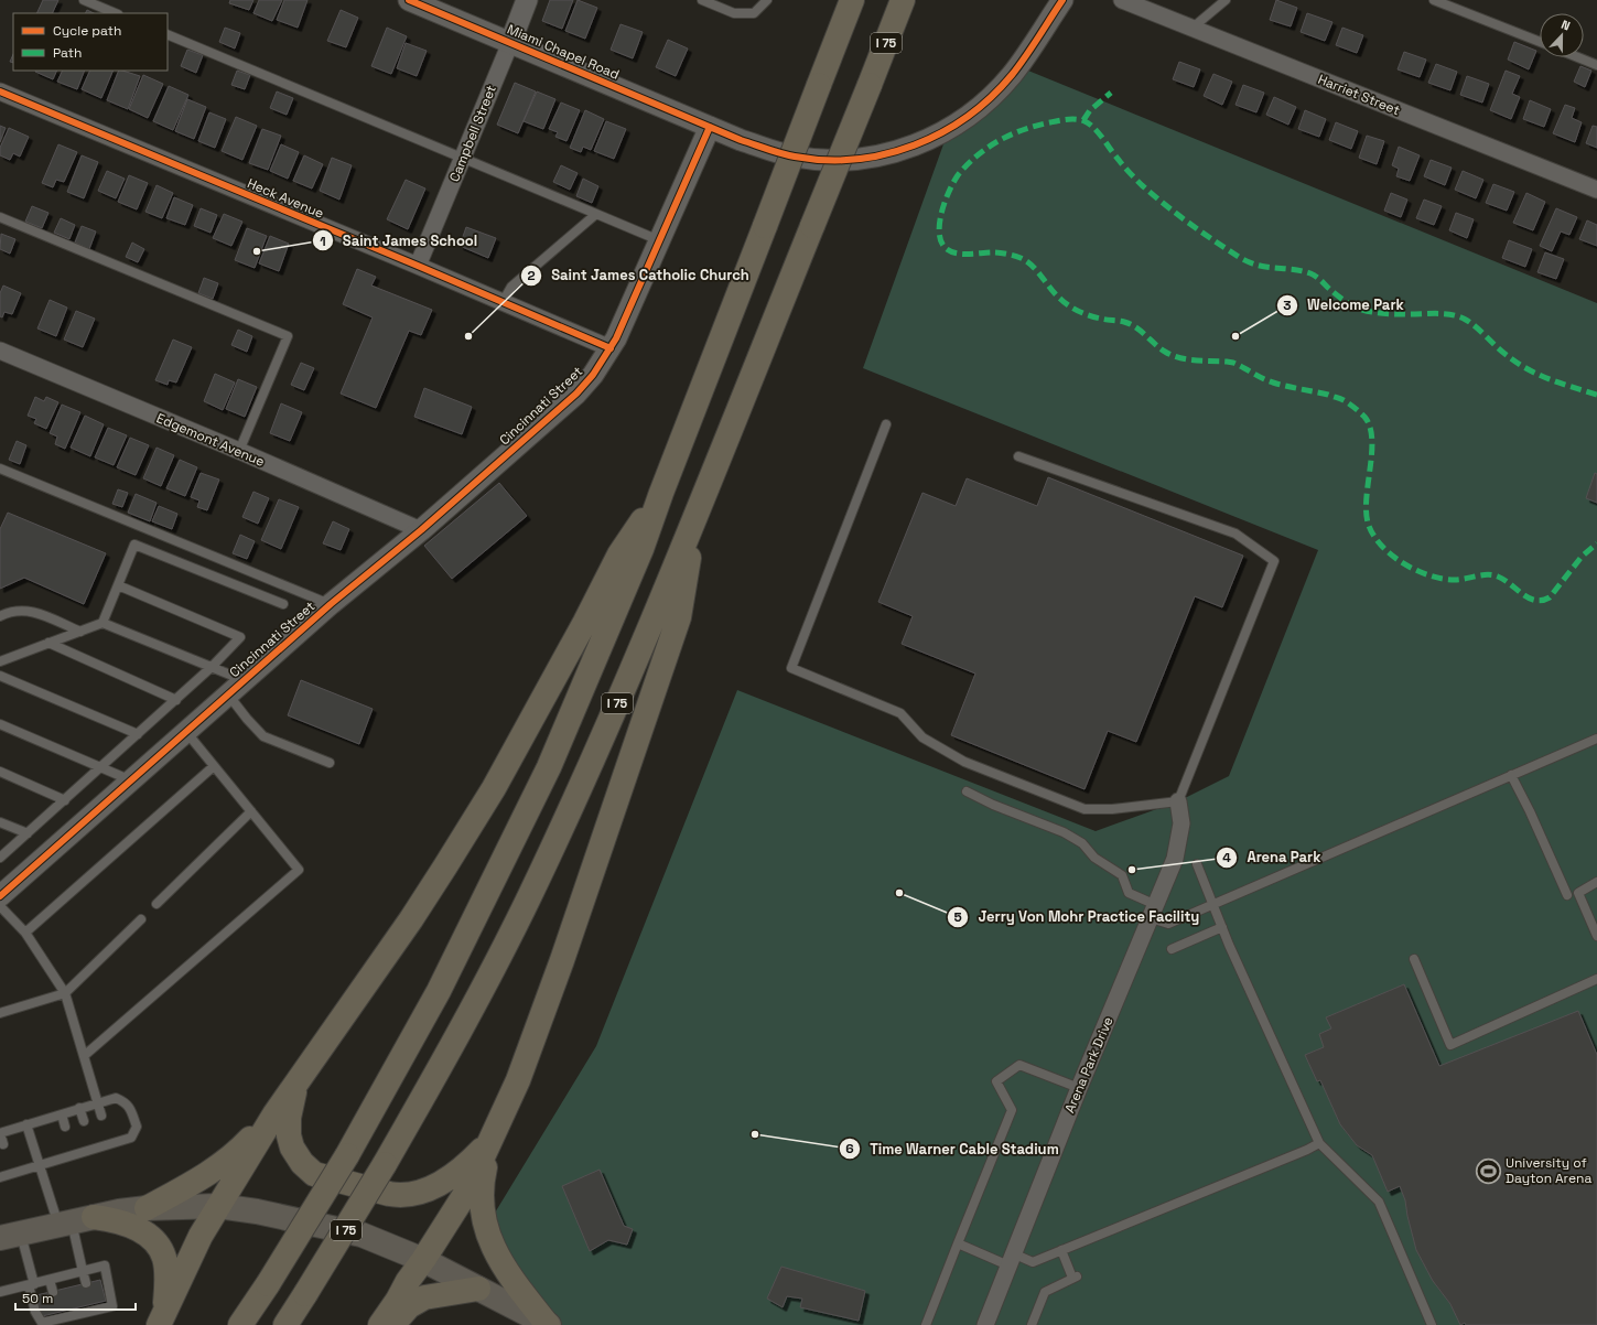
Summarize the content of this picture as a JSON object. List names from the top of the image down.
{
  "streets": {
    "highway": ["I 75"],
    "street": [
      "Miami Chapel Road",
      "Harriet Street",
      "Campbell Street",
      "Heck Avenue",
      "Cincinnati Street",
      "Edgemont Avenue",
      "Arena Park Drive"
    ]
  },
  "crossings": [
    ["Miami Chapel Road", "Campbell Street"],
    ["Miami Chapel Road", "Cincinnati Street"],
    ["Campbell Street", "Heck Avenue"],
    ["Heck Avenue", "Cincinnati Street"],
    ["Cincinnati Street", "Edgemont Avenue"]
  ],
  "places": {
    "other": [
      "Saint James School",
      "Saint James Catholic Church",
      "Welcome Park",
      "Arena Park",
      "Jerry Von Mohr Practice Facility",
      "Time Warner Cable Stadium"
    ],
    "sports": ["University of Dayton Arena"]
  },
  "legend": ["Cycle path", "Path"],
  "scale_bar": "50 m",
  "north": "top"
}
